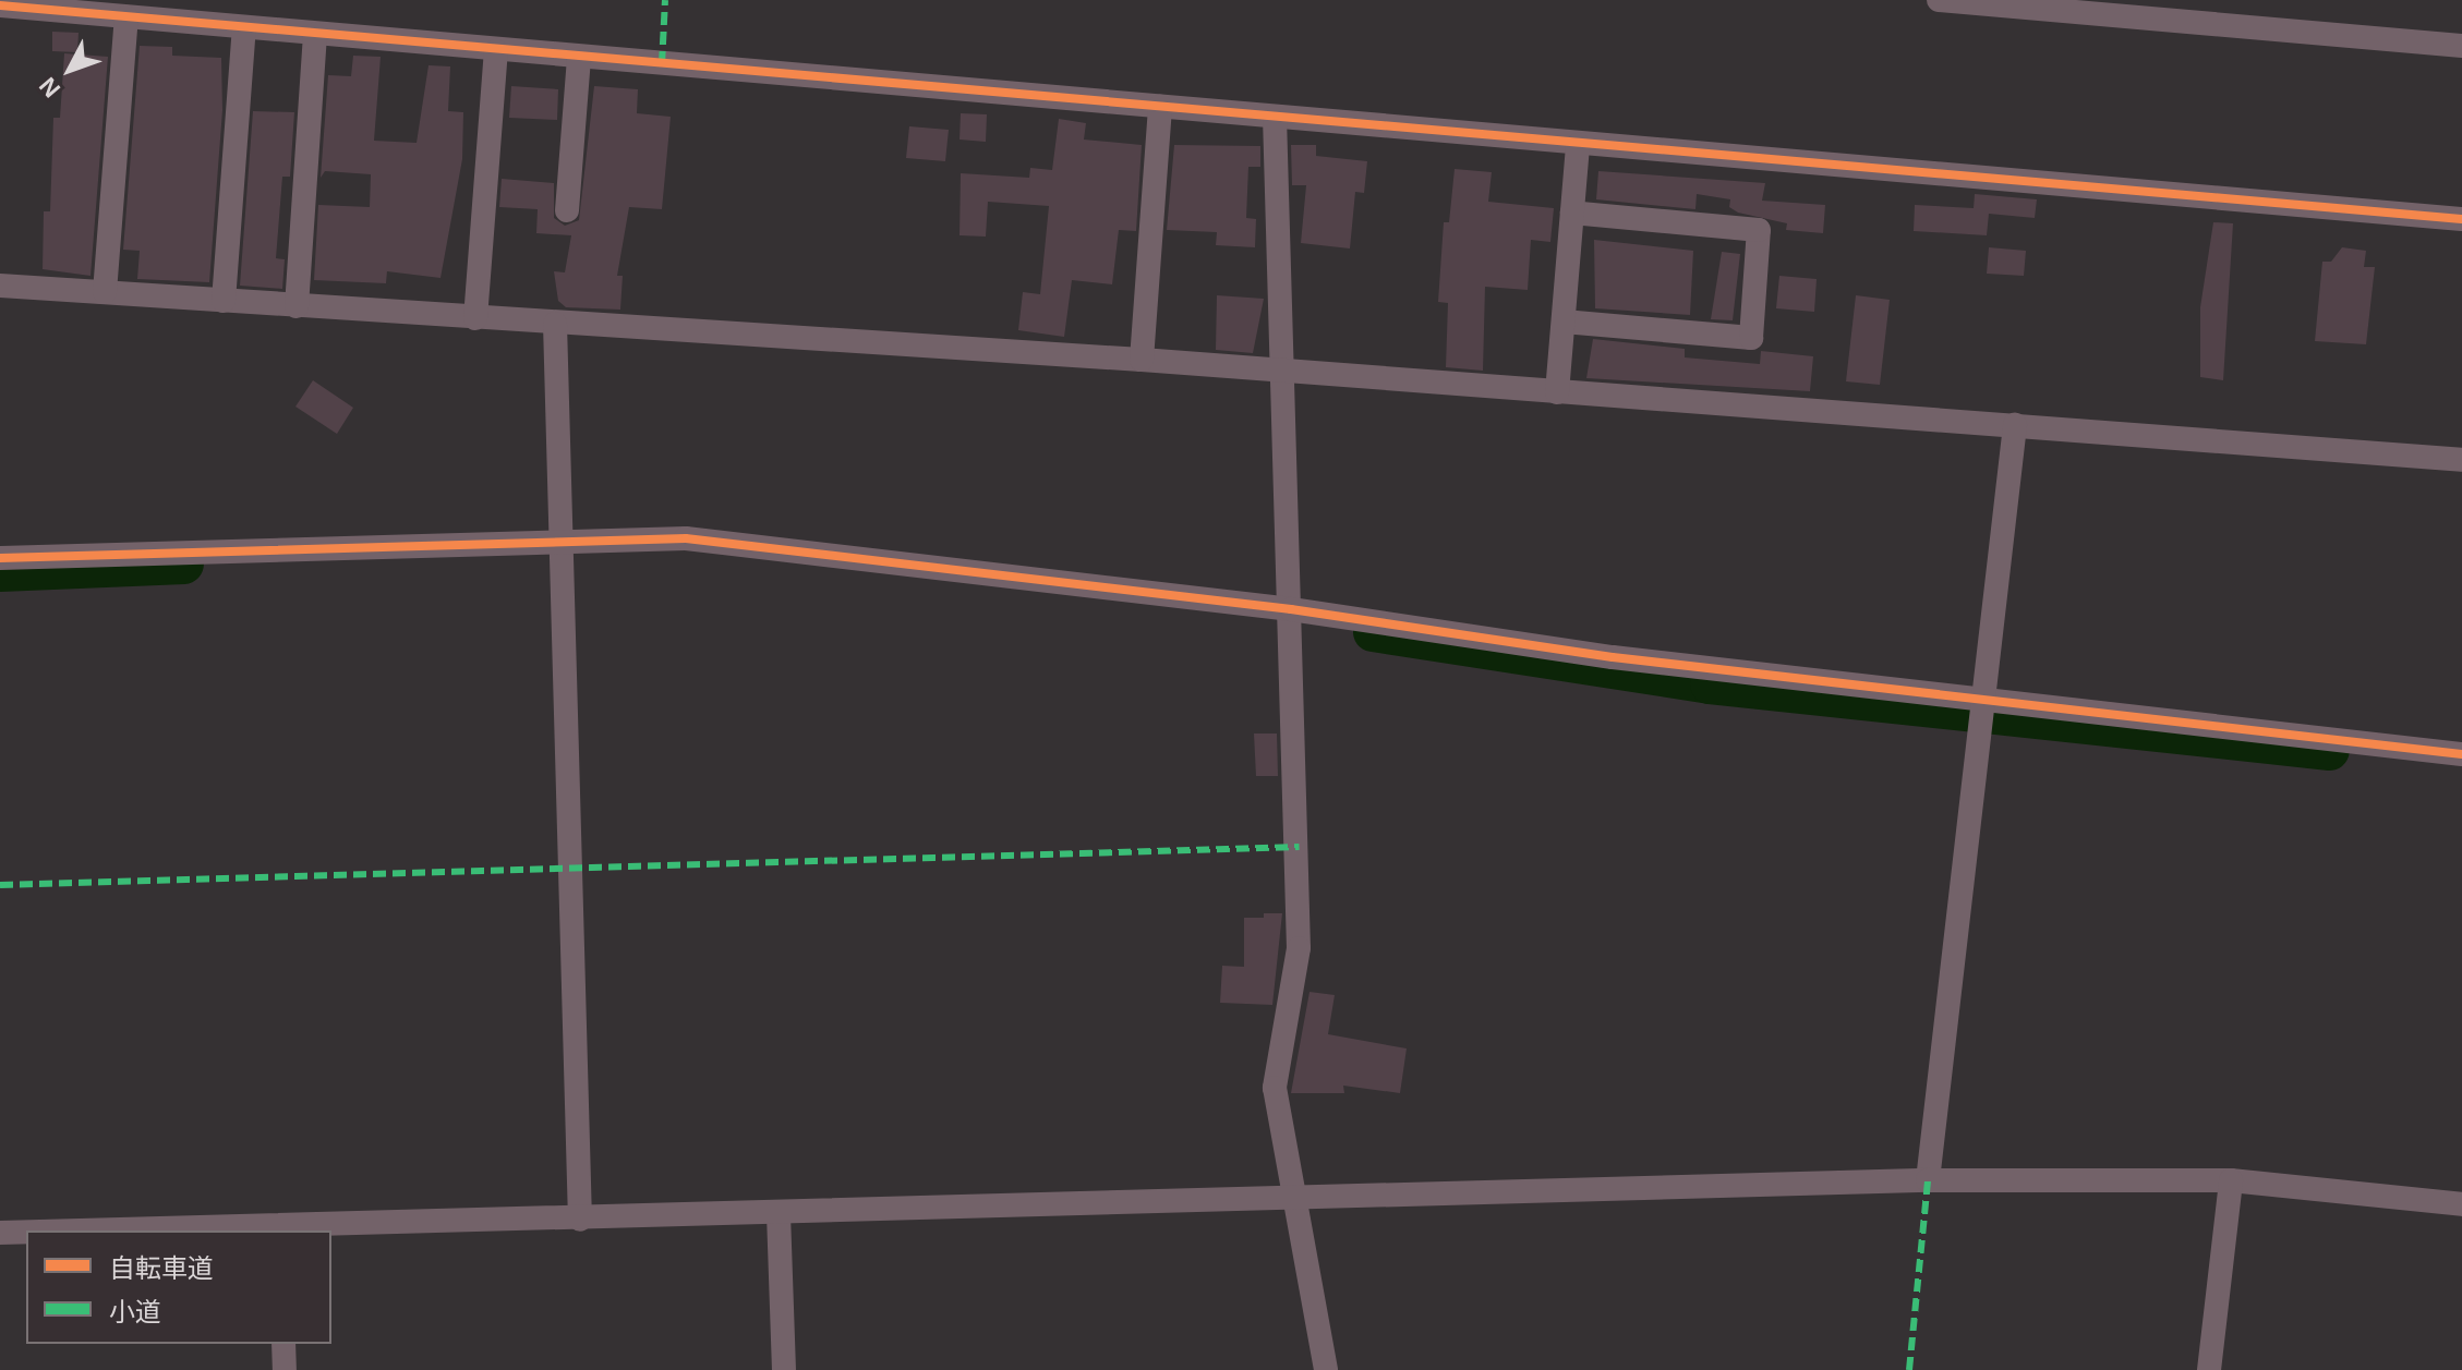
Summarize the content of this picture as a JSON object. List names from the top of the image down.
{
  "legend": ["自転車道", "小道"],
  "north": "bottom left"
}
